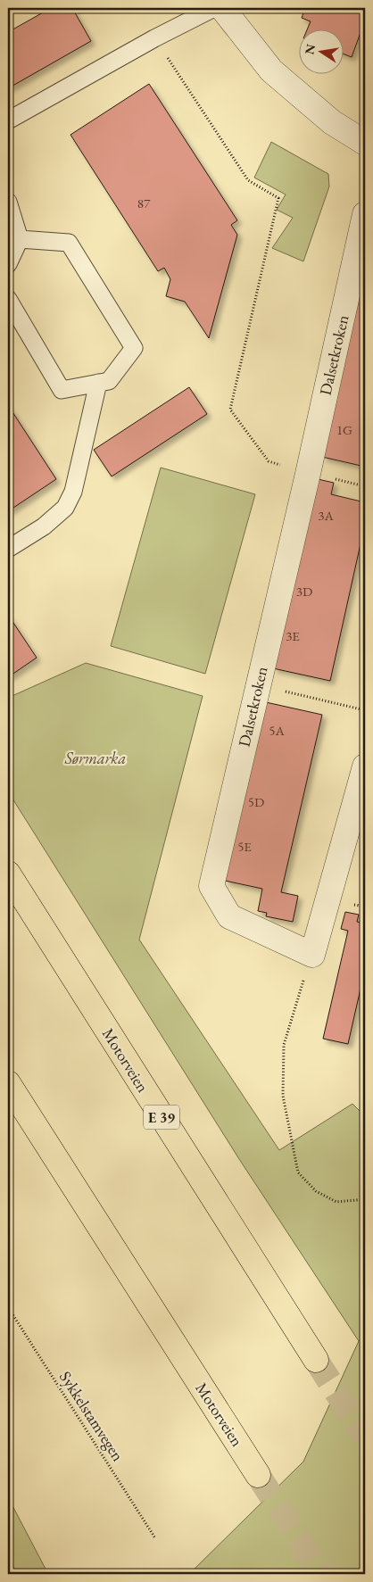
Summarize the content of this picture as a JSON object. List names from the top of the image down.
{
  "streets": {
    "highway": ["Motorveien", "E 39"],
    "street": ["Dalsetkroken"],
    "path": ["Sykkelstamvegen"]
  },
  "parks": ["Sørmarka"],
  "house_numbers": [
    "87",
    "1G",
    "3A",
    "3D",
    "3E",
    "5A",
    "5D",
    "5E"
  ],
  "north": "left"
}
